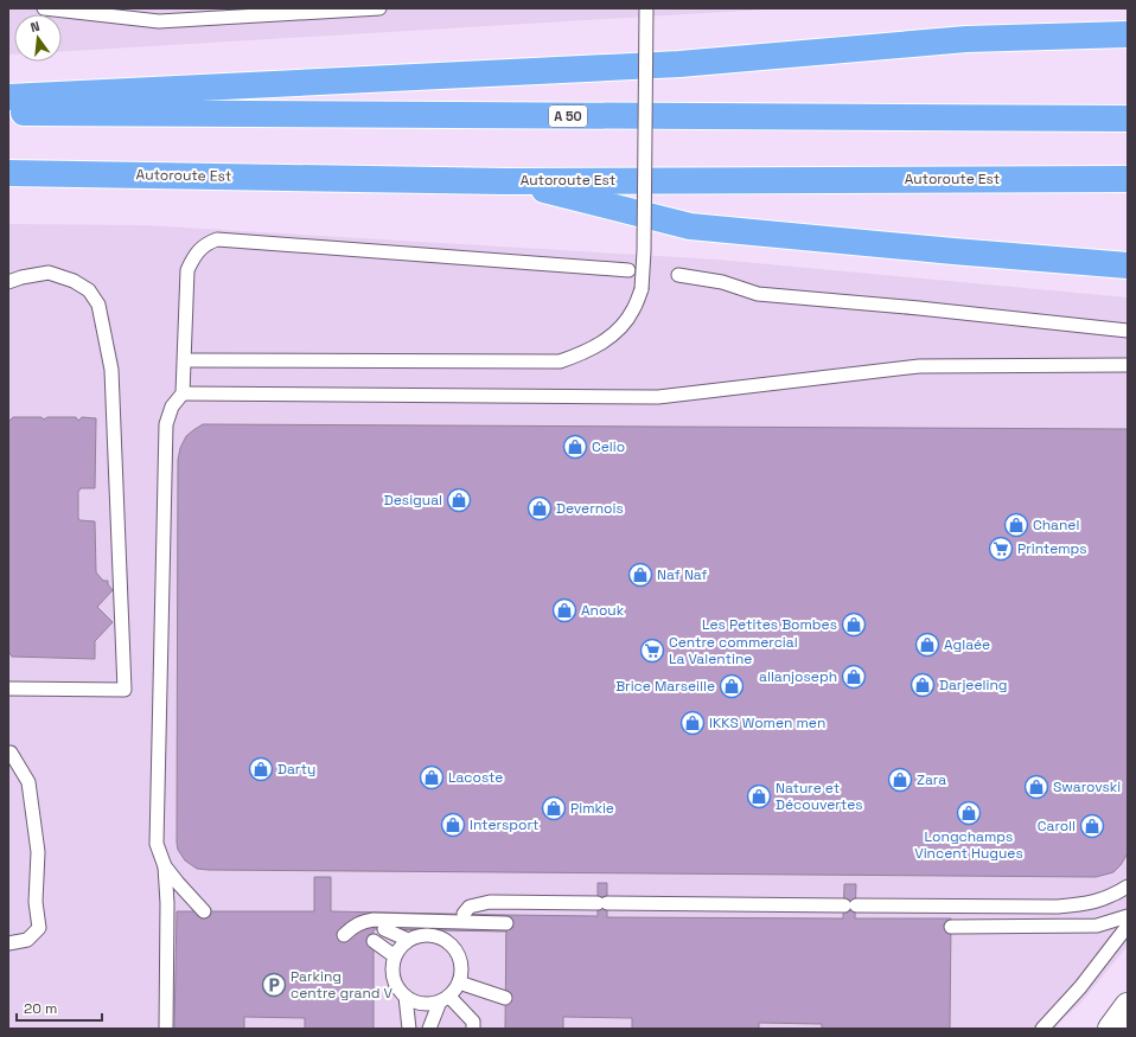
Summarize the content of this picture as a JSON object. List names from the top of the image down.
{
  "streets": {
    "highway": ["A 50", "Autoroute Est"]
  },
  "places": {
    "shop": [
      "Celio",
      "Desigual",
      "Devernois",
      "Chanel",
      "Naf Naf",
      "Anouk",
      "Les Petites Bombes",
      "Aglaée",
      "allanjoseph",
      "Darjeeling",
      "Brice Marseille",
      "IKKS Women men",
      "Darty",
      "Lacoste",
      "Zara",
      "Swarovski",
      "Nature et Découvertes",
      "Pimkie",
      "Longchamps Vincent Hugues",
      "Intersport",
      "Caroll"
    ],
    "supermarket": ["Printemps", "Centre commercial La Valentine"],
    "parking": ["Parking centre grand V"]
  },
  "scale_bar": "20 m",
  "north": "top"
}
